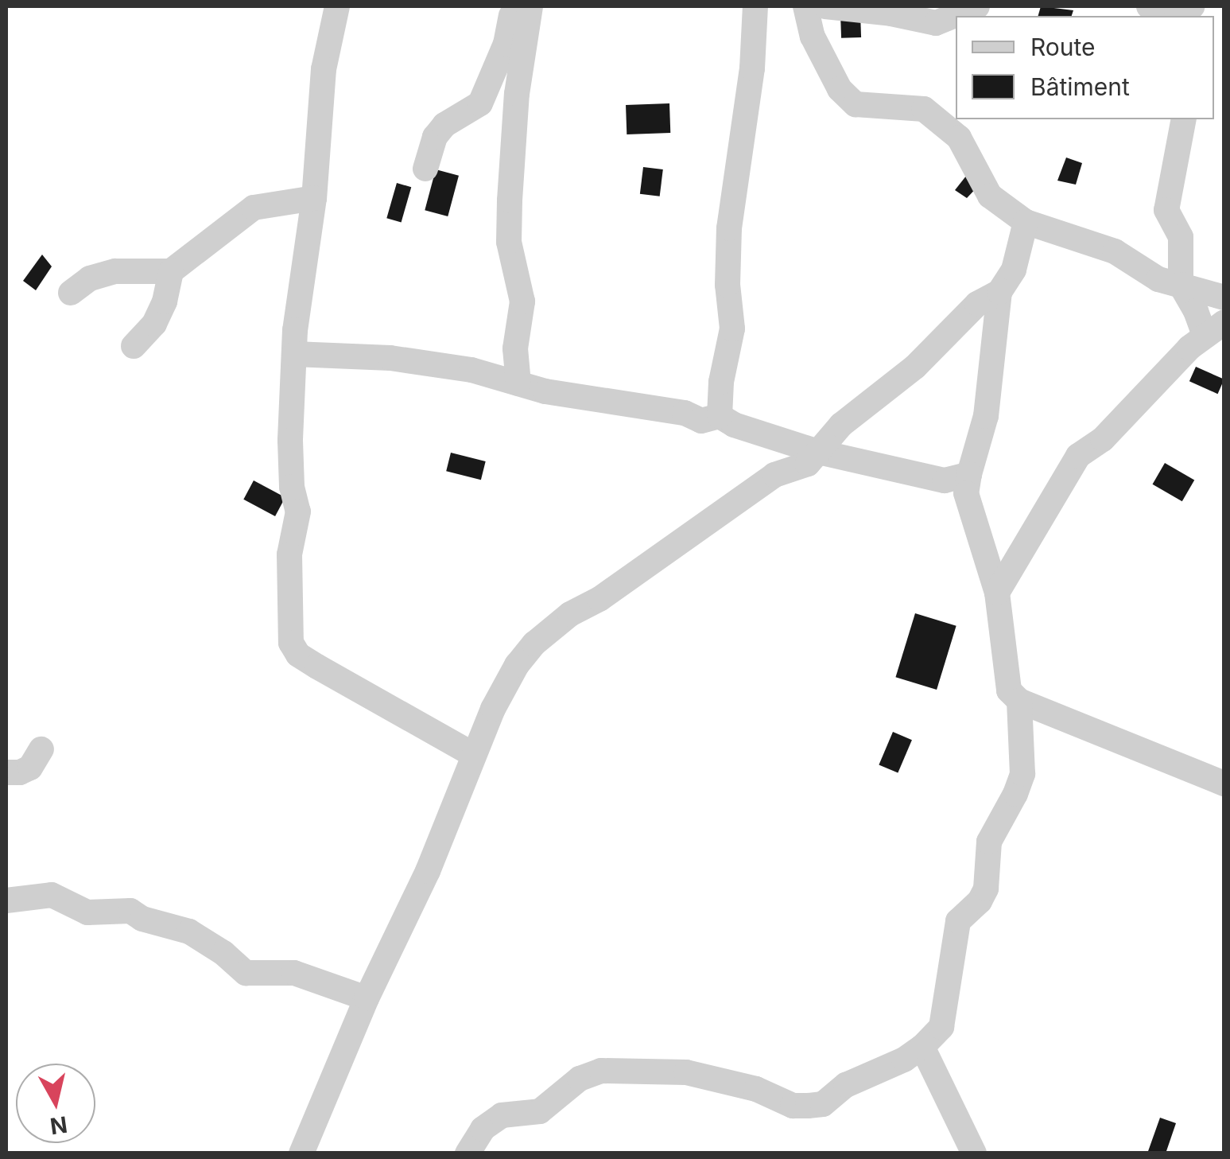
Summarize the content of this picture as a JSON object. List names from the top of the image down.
{
  "legend": ["Route", "Bâtiment"],
  "north": "bottom"
}
